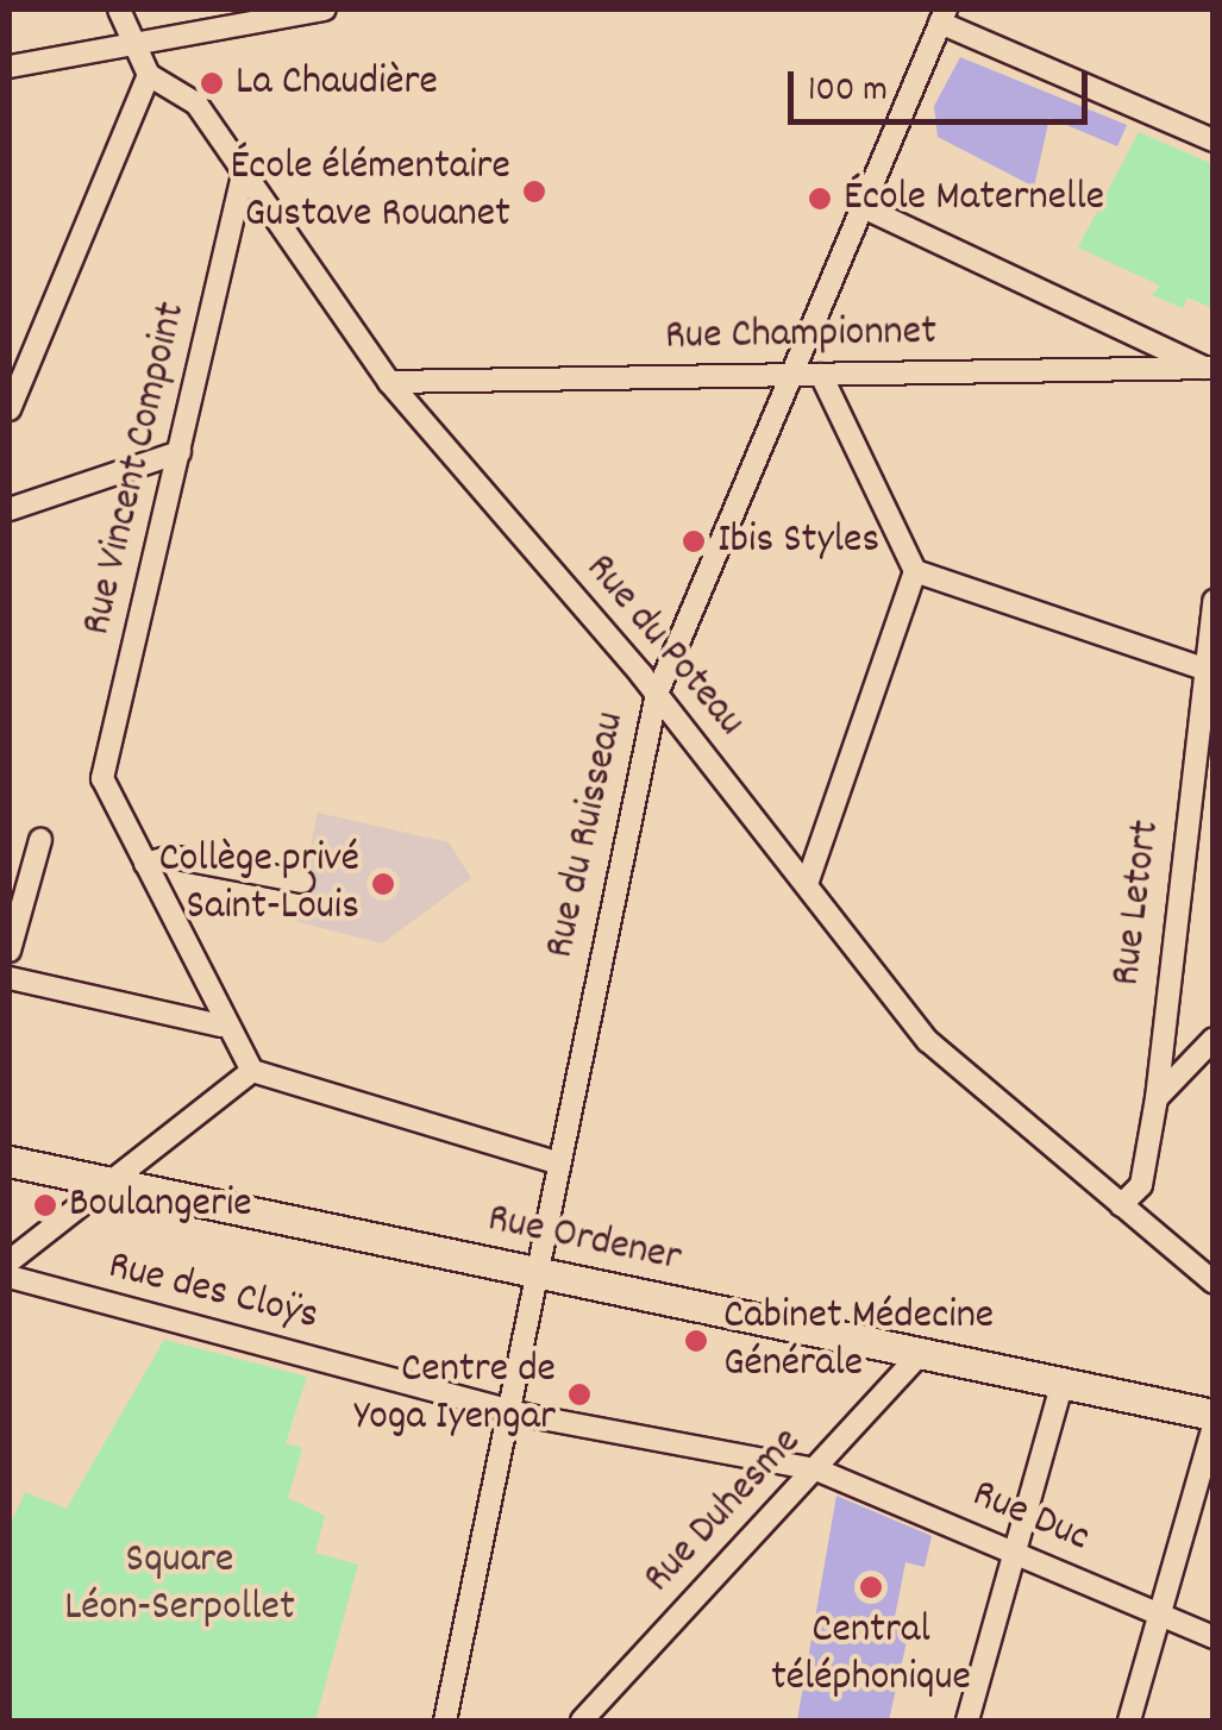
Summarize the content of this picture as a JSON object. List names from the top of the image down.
{
  "streets": {
    "main road": ["Rue Ordener"],
    "street": [
      "Rue Championnet",
      "Rue Vincent Compoint",
      "Rue du Poteau",
      "Rue du Ruisseau",
      "Rue Letort",
      "Rue des Cloÿs",
      "Rue Duhesme",
      "Rue Duc"
    ]
  },
  "crossings": [
    ["Rue Championnet", "Rue du Poteau"],
    ["Rue Championnet", "Rue du Ruisseau"],
    ["Rue Vincent Compoint", "Rue du Poteau"],
    ["Rue du Poteau", "Rue du Ruisseau"],
    ["Rue du Poteau", "Rue Letort"],
    ["Rue du Ruisseau", "Rue Ordener"],
    ["Rue du Ruisseau", "Rue des Cloÿs"],
    ["Rue Ordener", "Rue Duhesme"],
    ["Rue des Cloÿs", "Rue Duhesme"],
    ["Rue des Cloÿs", "Rue Duc"],
    ["Rue Duhesme", "Rue Duc"]
  ],
  "parks": ["Square Léon-Serpollet"],
  "places": [
    "La Chaudière",
    "École élémentaire Gustave Rouanet",
    "École Maternelle",
    "Ibis Styles",
    "Collège privé Saint-Louis",
    "Boulangerie",
    "Cabinet Médecine Générale",
    "Centre de Yoga Iyengar",
    "Central téléphonique"
  ],
  "scale_bar": "100 m"
}
